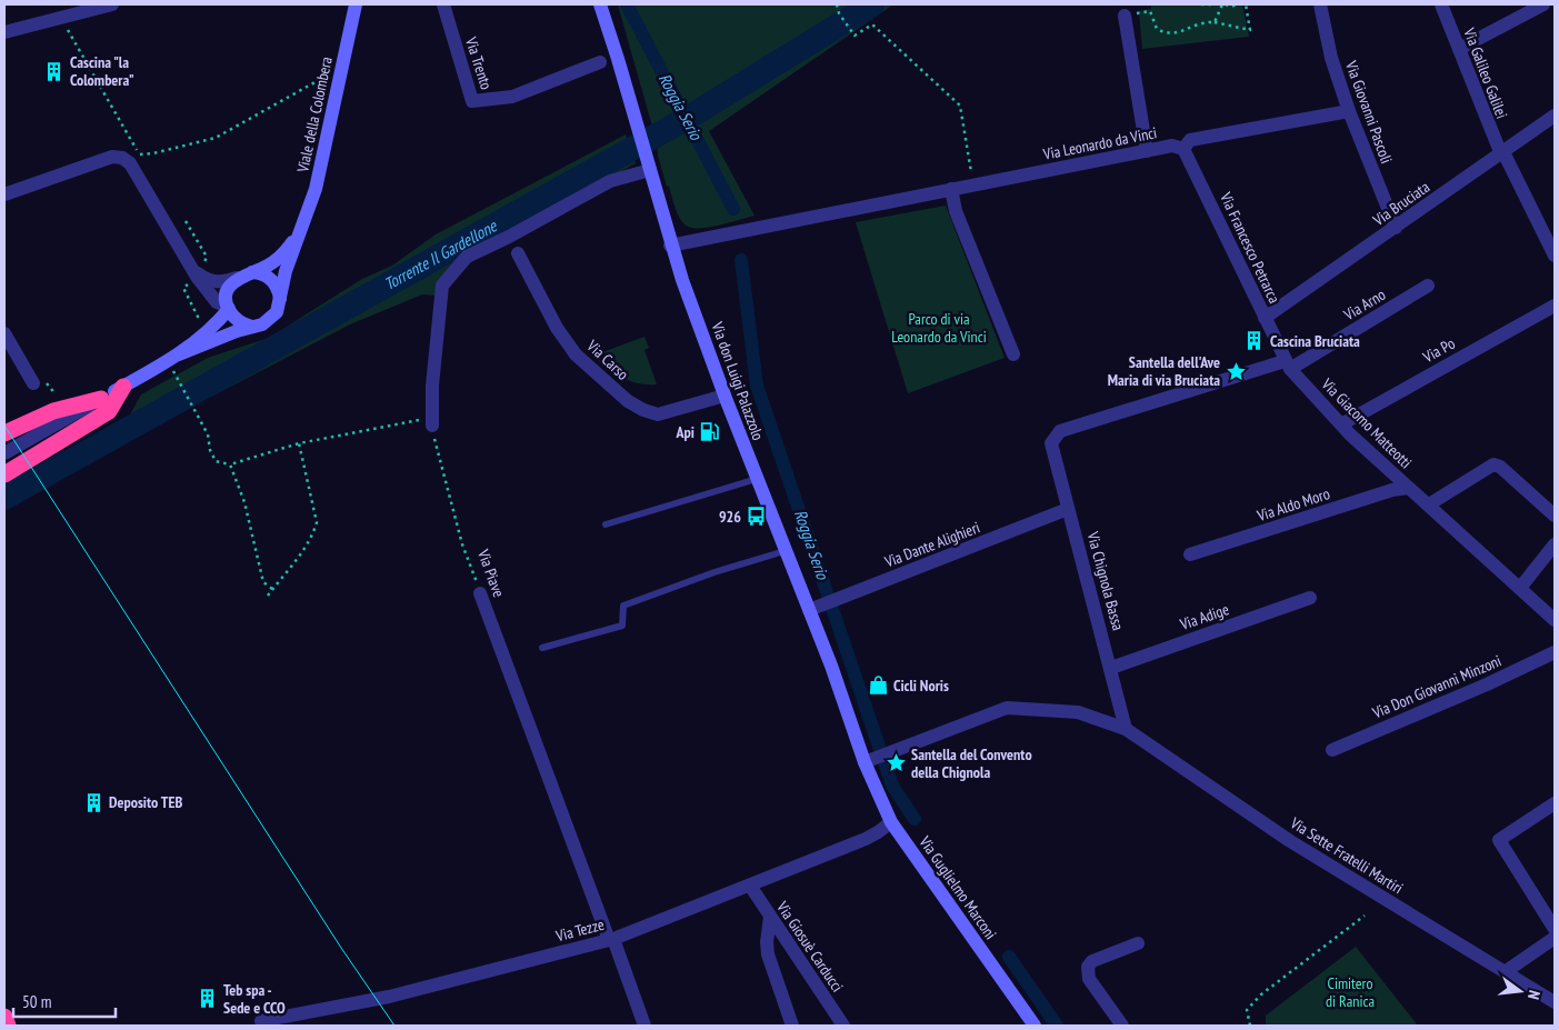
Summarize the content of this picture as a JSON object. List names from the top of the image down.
{
  "streets": {
    "street": [
      "Via Trento",
      "Via Galileo Galilei",
      "Via Giovanni Pascoli",
      "Viale della Colombera",
      "Via Leonardo da Vinci",
      "Via Bruciata",
      "Via Francesco Petrarca",
      "Via Arno",
      "Via Po",
      "Via Carso",
      "Via don Luigi Palazzolo",
      "Via Giacomo Matteotti",
      "Via Aldo Moro",
      "Via Dante Alighieri",
      "Via Piave",
      "Via Chignola Bassa",
      "Via Adige",
      "Via Don Giovanni Minzoni",
      "Via Sette Fratelli Martiri",
      "Via Guglielmo Marconi",
      "Via Tezze",
      "Via Giosuè Carducci"
    ]
  },
  "crossings": [
    ["Via Galileo Galilei", "Via Bruciata"],
    ["Via Giovanni Pascoli", "Via Leonardo da Vinci"],
    ["Via Giovanni Pascoli", "Via Bruciata"],
    ["Via Leonardo da Vinci", "Via Francesco Petrarca"],
    ["Via Leonardo da Vinci", "Via don Luigi Palazzolo"],
    ["Via Bruciata", "Via Francesco Petrarca"],
    ["Via Francesco Petrarca", "Via Arno"],
    ["Via Francesco Petrarca", "Via Giacomo Matteotti"],
    ["Via Francesco Petrarca", "Via Chignola Bassa"],
    ["Via Arno", "Via Giacomo Matteotti"],
    ["Via Arno", "Via Chignola Bassa"],
    ["Via Po", "Via Giacomo Matteotti"],
    ["Via Carso", "Via don Luigi Palazzolo"],
    ["Via don Luigi Palazzolo", "Via Dante Alighieri"],
    ["Via don Luigi Palazzolo", "Via Sette Fratelli Martiri"],
    ["Via don Luigi Palazzolo", "Via Guglielmo Marconi"],
    ["Via Giacomo Matteotti", "Via Aldo Moro"],
    ["Via Giacomo Matteotti", "Via Chignola Bassa"],
    ["Via Dante Alighieri", "Via Chignola Bassa"],
    ["Via Piave", "Via Tezze"],
    ["Via Chignola Bassa", "Via Adige"],
    ["Via Chignola Bassa", "Via Sette Fratelli Martiri"],
    ["Via Sette Fratelli Martiri", "Via Guglielmo Marconi"],
    ["Via Guglielmo Marconi", "Via Tezze"],
    ["Via Tezze", "Via Giosuè Carducci"]
  ],
  "water": ["Roggia Serio", "Torrente Il Gardellone"],
  "parks": ["Parco di via Leonardo da Vinci", "Cimitero di Ranica"],
  "places": {
    "building": [
      "Cascina \"la Colombera\"",
      "Cascina Bruciata",
      "Deposito TEB",
      "Teb spa - Sede e CCO"
    ],
    "place": ["Santella dell'Ave Maria di via Bruciata", "Santella del Convento della Chignola"],
    "fuel station": ["Api"],
    "bus stop": ["926"],
    "shop": ["Cicli Noris"]
  },
  "scale_bar": "50 m",
  "north": "right"
}
